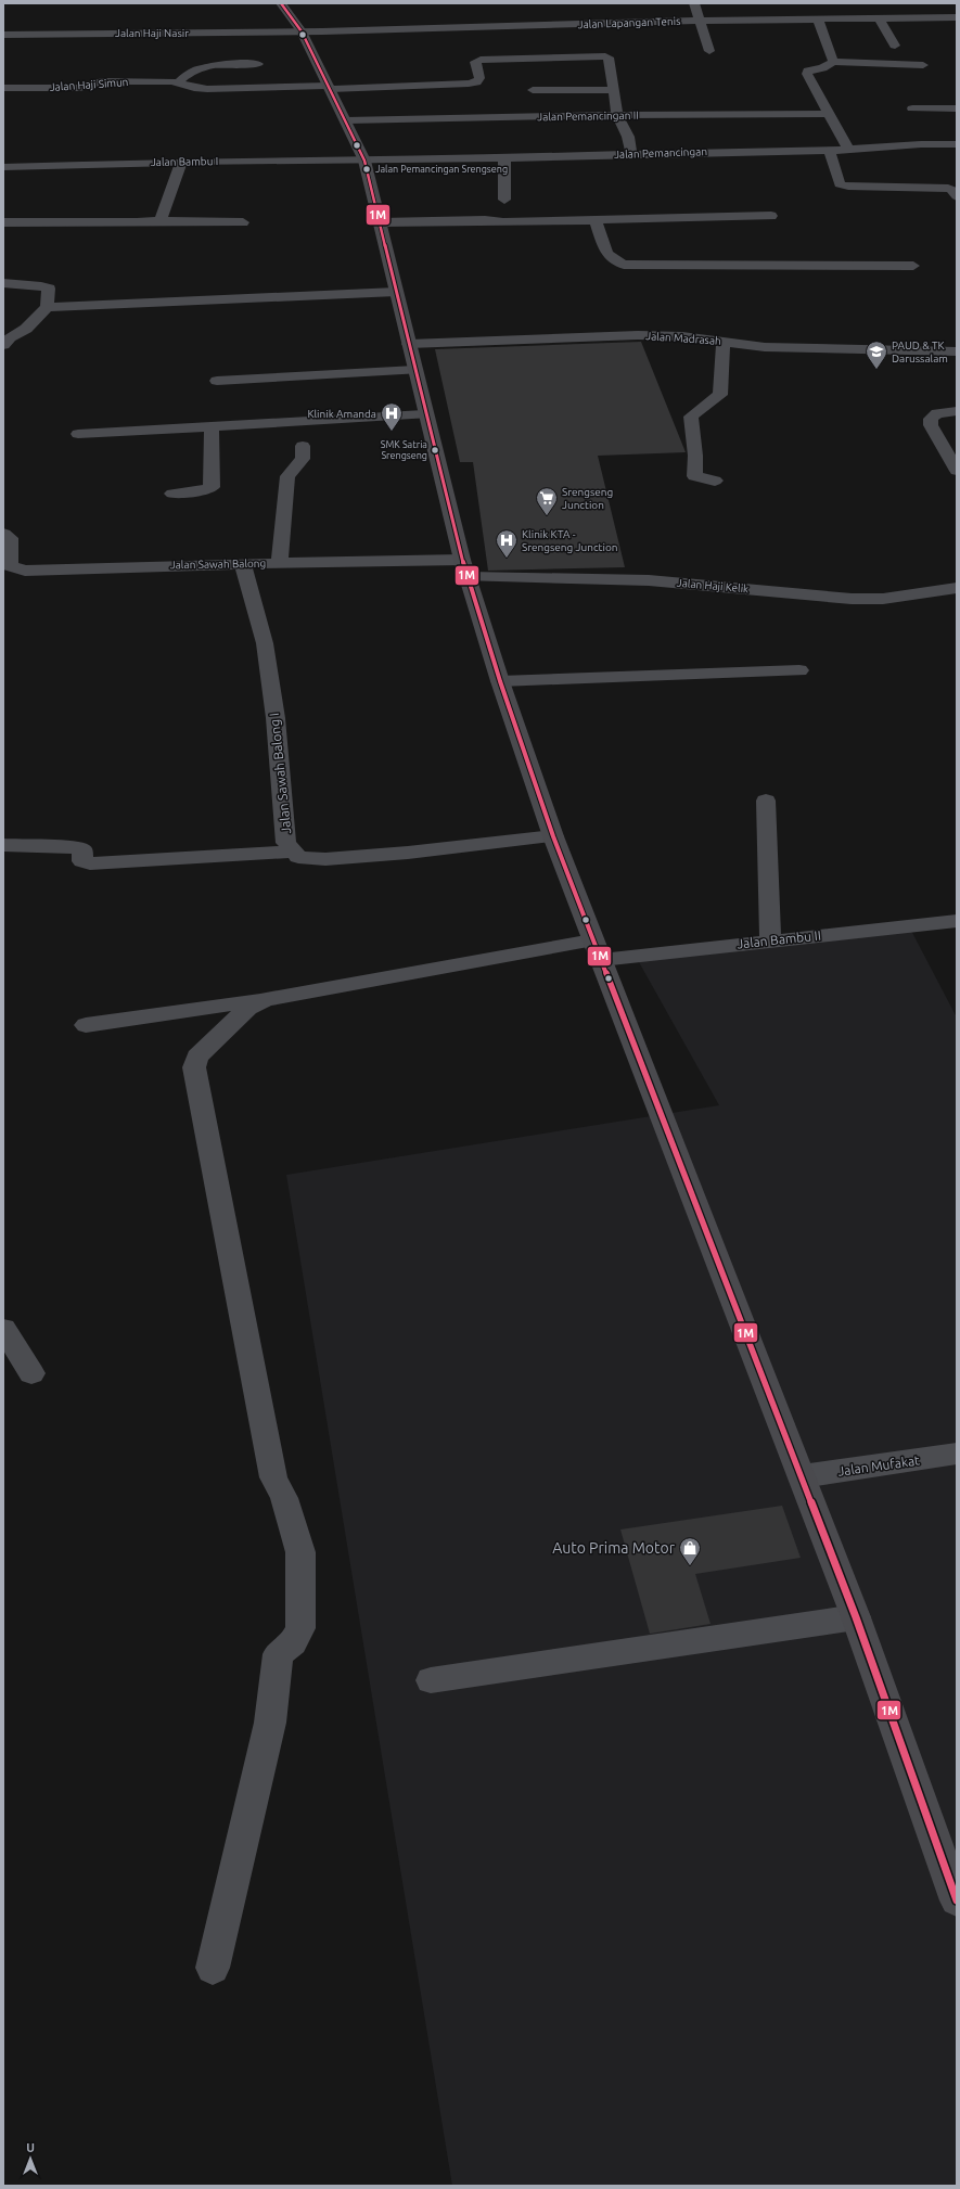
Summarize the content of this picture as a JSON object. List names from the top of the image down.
{
  "streets": {
    "street": [
      "Jalan Lapangan Tenis",
      "Jalan Haji Nasir",
      "Jalan Haji Simun",
      "Jalan Pemancingan II",
      "Jalan Pemancingan",
      "Jalan Bambu I",
      "Jalan Madrasah",
      "Jalan Sawah Balong",
      "Jalan Haji Kelik",
      "Jalan Sawah Balong I",
      "Jalan Bambu II",
      "Jalan Mufakat"
    ]
  },
  "crossings": [
    ["Jalan Lapangan Tenis", "Jalan Haji Nasir"],
    ["Jalan Pemancingan", "Jalan Bambu I"],
    ["Jalan Sawah Balong", "Jalan Haji Kelik"],
    ["Jalan Sawah Balong", "Jalan Sawah Balong I"]
  ],
  "places": {
    "other": ["Jalan Pemancingan Srengseng", "SMK Satria Srengseng"],
    "school or university": ["PAUD & TK Darussalam"],
    "hospital": ["Klinik Amanda", "Klinik KTA - Srengseng Junction"],
    "supermarket": ["Srengseng Junction"],
    "shop": ["Auto Prima Motor"]
  },
  "lines": ["transit line 1M"],
  "north": "top"
}
